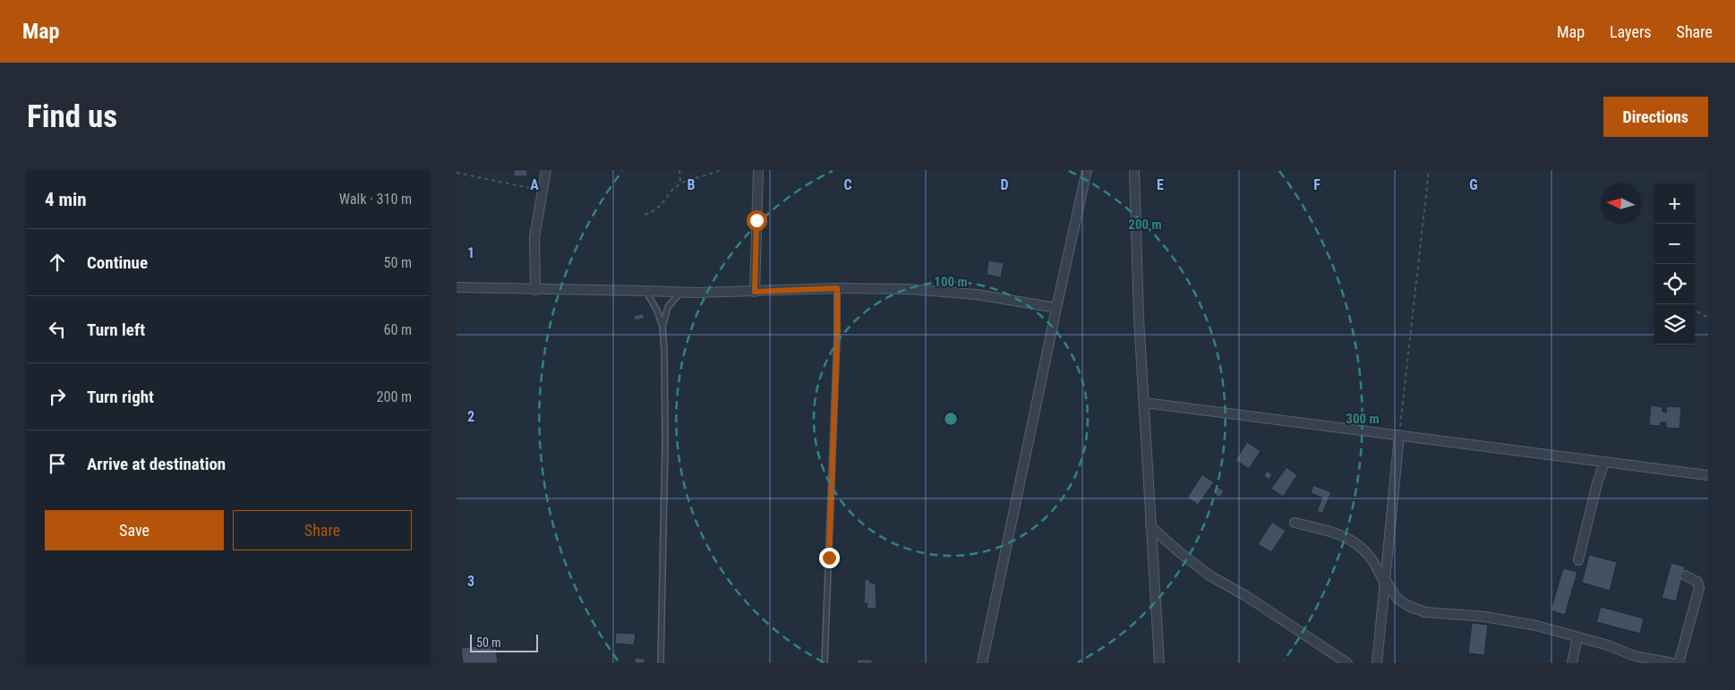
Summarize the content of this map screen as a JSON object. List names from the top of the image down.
{
  "scale_bar": "50 m",
  "north": "left",
  "page": {
    "header": "Map",
    "nav": ["Map", "Layers", "Share"],
    "buttons": [
      "Directions",
      ["Save", "Share"]
    ],
    "title": "Find us",
    "heading": ["4 min", "Walk · 310 m"],
    "map_buttons": ["+", "−"],
    "list": [
      ["Continue", "50 m"],
      ["Turn left", "60 m"],
      ["Turn right", "200 m"],
      "Arrive at destination"
    ],
    "scale": "50 m"
  },
  "grid": {
    "columns": [
      "A",
      "B",
      "C",
      "D",
      "E",
      "F",
      "G"
    ],
    "rows": ["1", "2", "3"]
  },
  "rings": ["200 m", "100 m", "300 m"]
}
